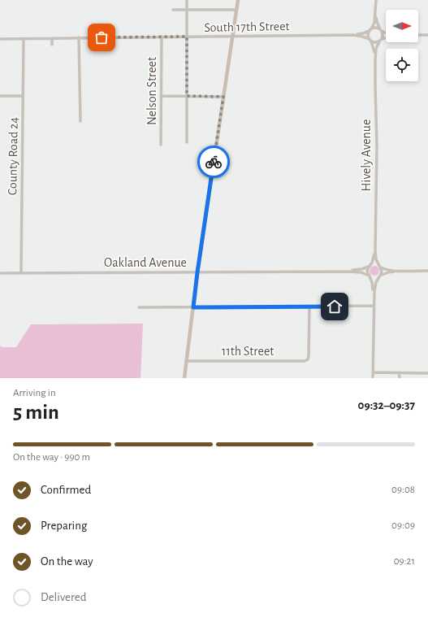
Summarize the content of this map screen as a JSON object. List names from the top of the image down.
{
  "streets": {
    "street": [
      "South 17th Street",
      "Nelson Street",
      "Hively Avenue",
      "County Road 24",
      "Oakland Avenue",
      "11th Street"
    ]
  },
  "crossings": [
    ["South 17th Street", "Nelson Street"],
    ["South 17th Street", "County Road 24"],
    ["Hively Avenue", "Oakland Avenue"],
    ["County Road 24", "Oakland Avenue"]
  ],
  "north": "right",
  "page": {
    "heading": ["5 min", "Arriving in", "09:32–09:37"],
    "bar": "On the way · 990 m",
    "list": [
      ["Confirmed", "09:08"],
      ["Preparing", "09:09"],
      ["On the way", "09:21"],
      "Delivered"
    ]
  }
}
